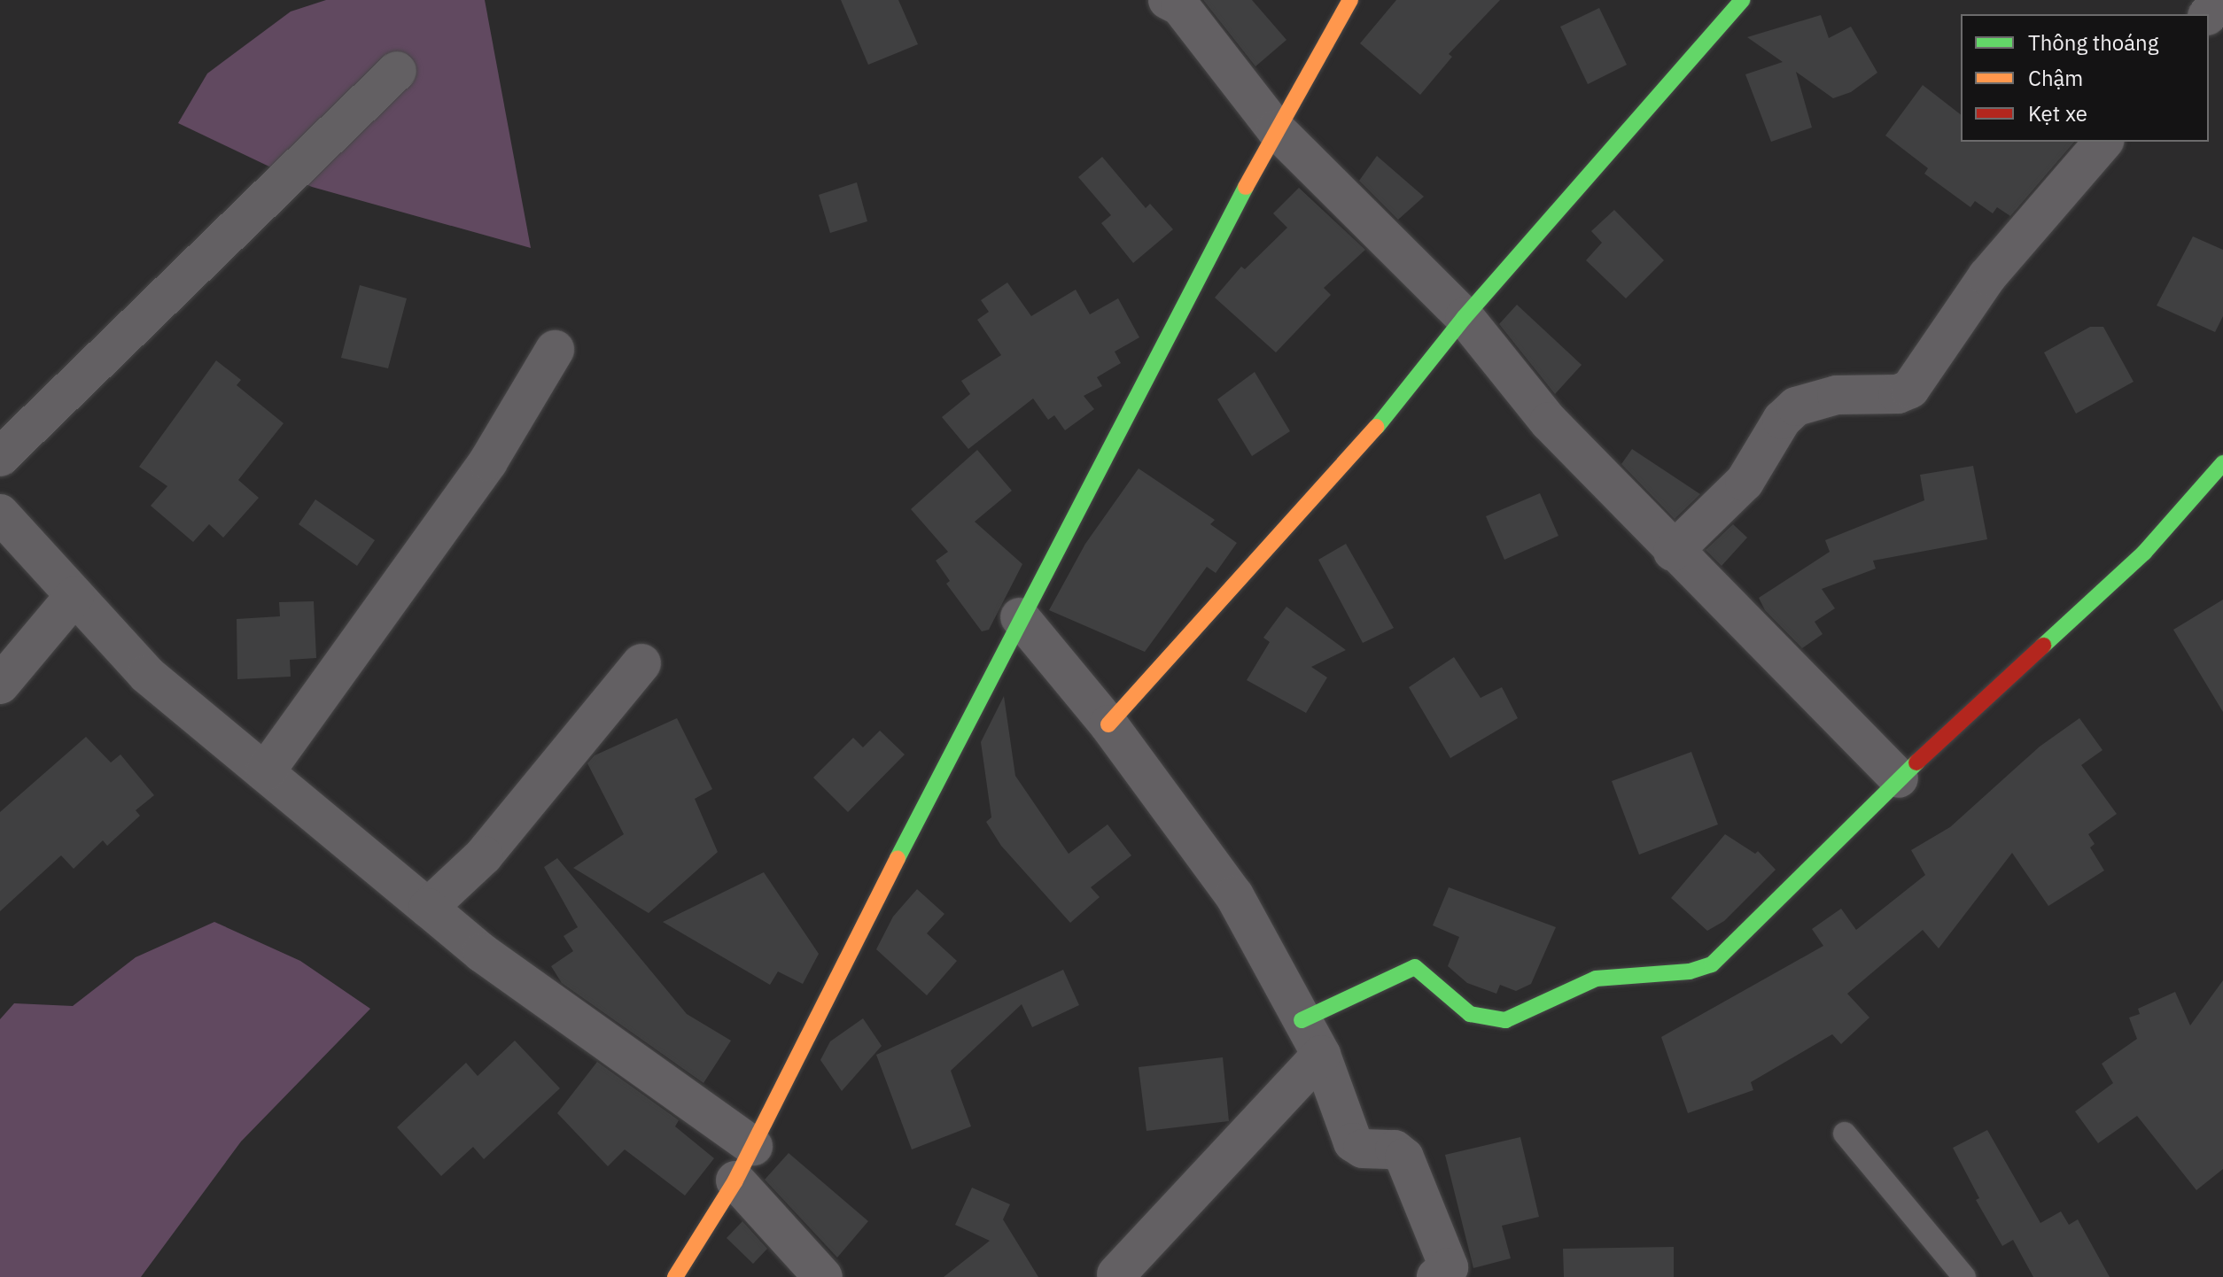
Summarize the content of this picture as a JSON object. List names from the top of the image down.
{
  "legend": ["Thông thoáng", "Chậm", "Kẹt xe"]
}
